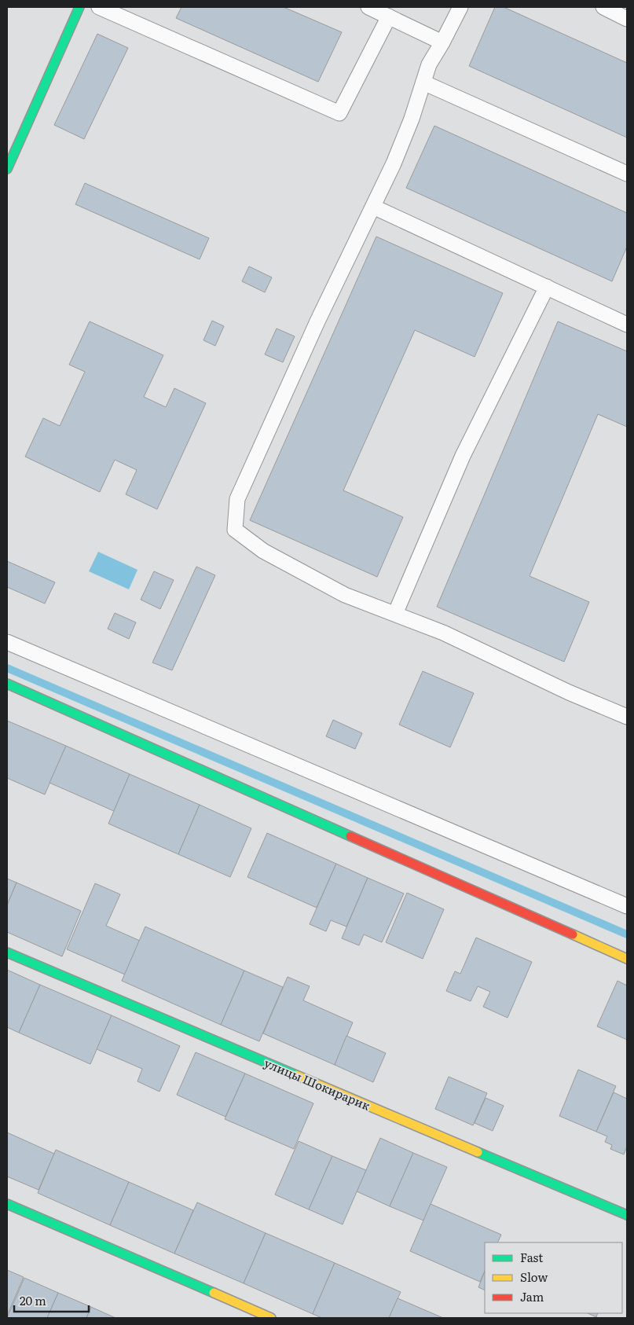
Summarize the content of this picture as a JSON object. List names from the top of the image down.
{
  "streets": {
    "street": ["улицы Шокирарик"]
  },
  "legend": ["Fast", "Slow", "Jam"],
  "scale_bar": "20 m"
}
